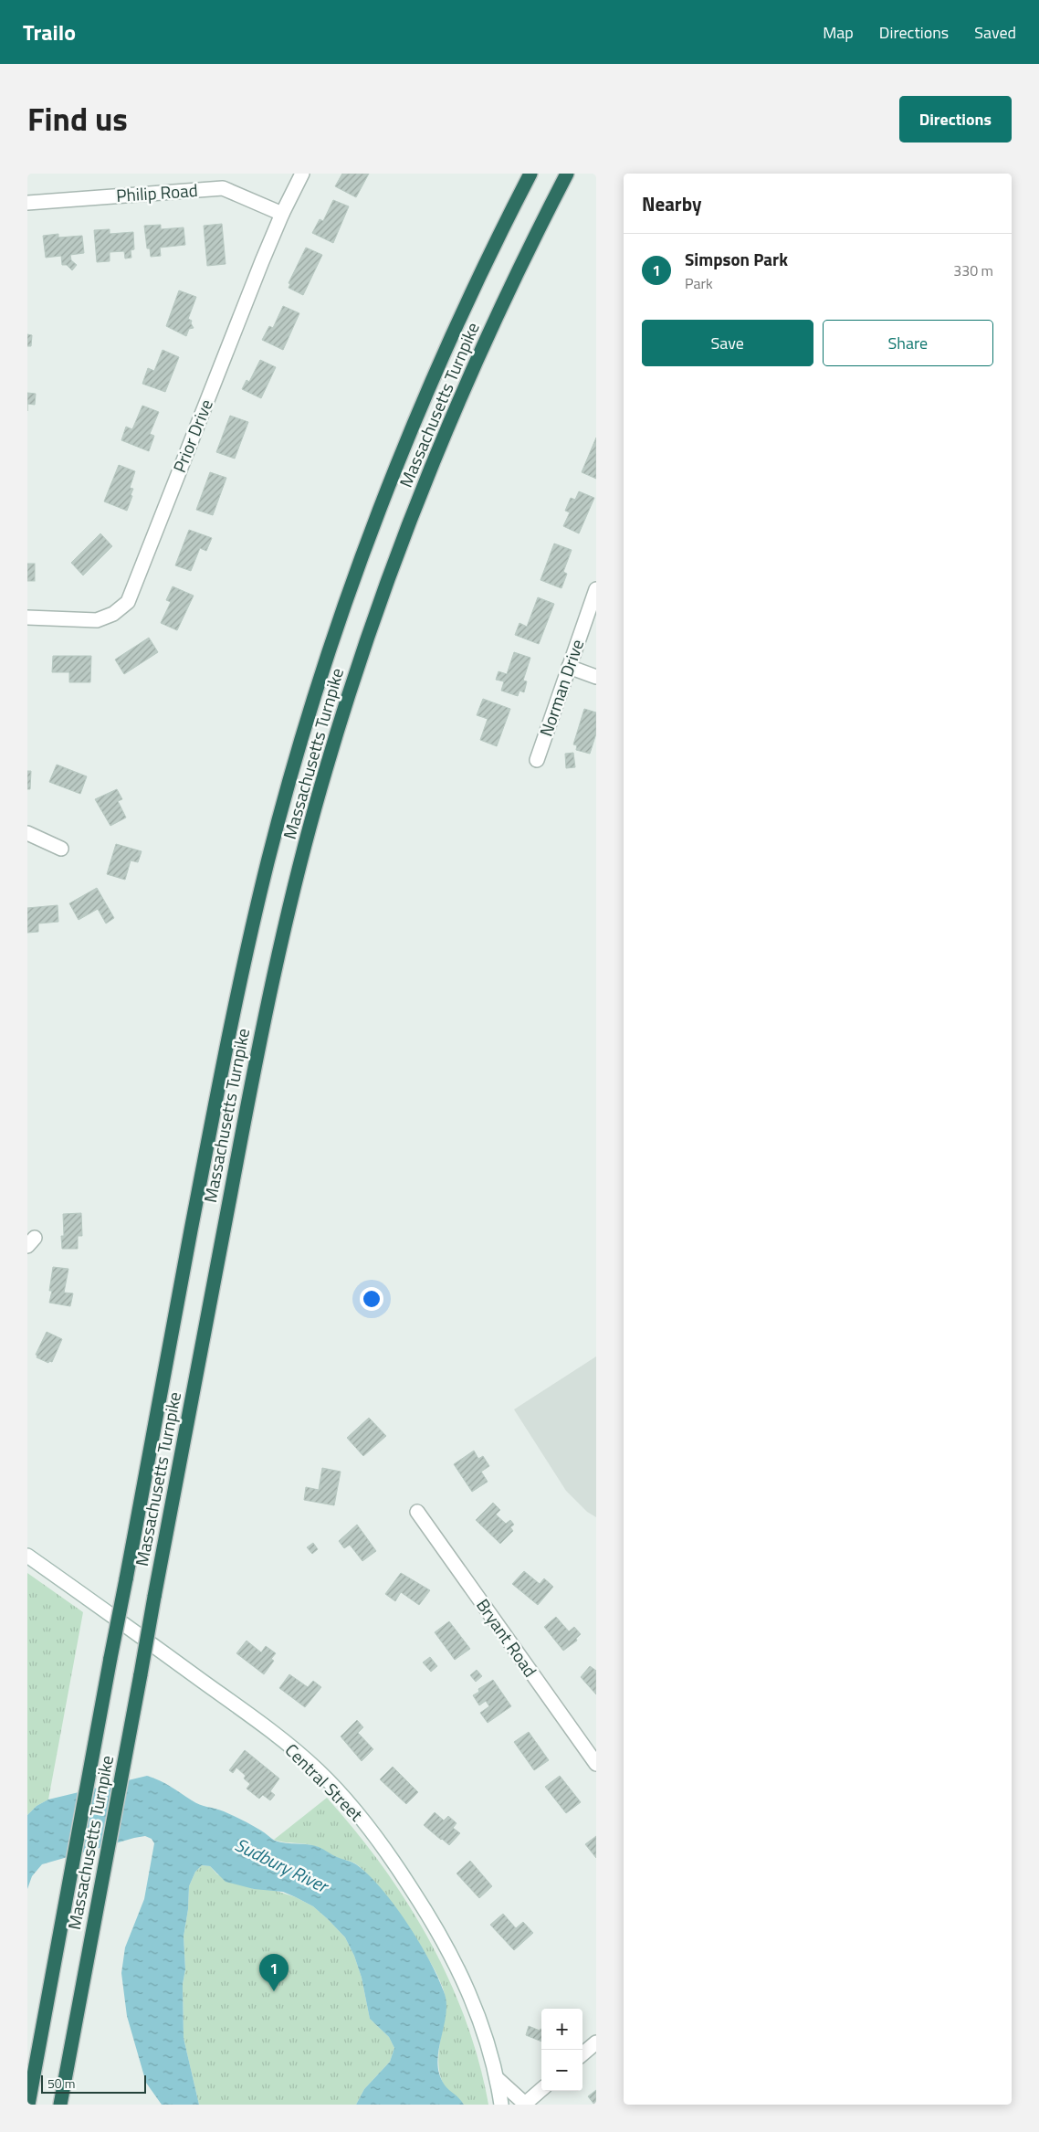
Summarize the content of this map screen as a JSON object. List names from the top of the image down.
{
  "streets": {
    "highway": ["Massachusetts Turnpike"],
    "street": [
      "Philip Road",
      "Prior Drive",
      "Norman Drive",
      "Bryant Road",
      "Central Street"
    ]
  },
  "crossings": [
    ["Philip Road", "Prior Drive"]
  ],
  "water": ["Sudbury River"],
  "scale_bar": "50 m",
  "page": {
    "header": "Trailo",
    "nav": ["Map", "Directions", "Saved"],
    "title": "Find us",
    "buttons": [
      "Directions",
      ["Save", "Share"]
    ],
    "heading": "Nearby",
    "list": [
      {
        "mark": "1",
        "name": "Simpson Park",
        "note": "Park",
        "value": "330 m"
      }
    ],
    "pins": "1",
    "map_buttons": ["+", "−"],
    "scale": "50 m"
  }
}
